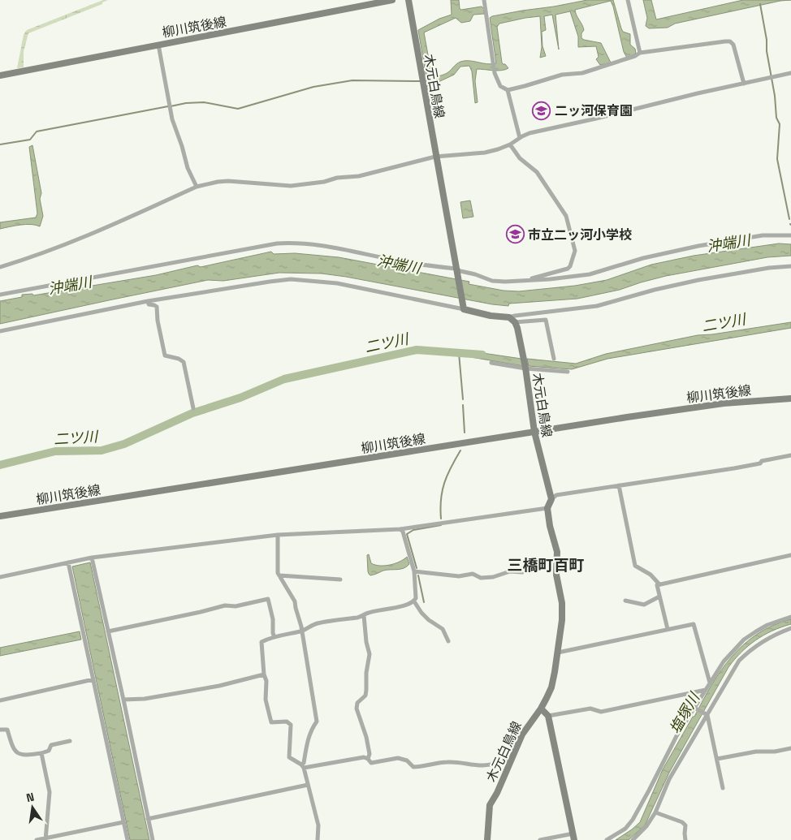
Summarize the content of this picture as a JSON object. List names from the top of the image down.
{
  "streets": {
    "main road": ["柳川筑後線", "木元白鳥線"]
  },
  "crossings": [
    ["柳川筑後線", "木元白鳥線"]
  ],
  "districts": ["三橋町百町"],
  "water": ["沖端川", "二ツ川", "塩塚川"],
  "places": {
    "school or university": ["二ッ河保育園", "市立二ッ河小学校"]
  },
  "north": "top"
}
